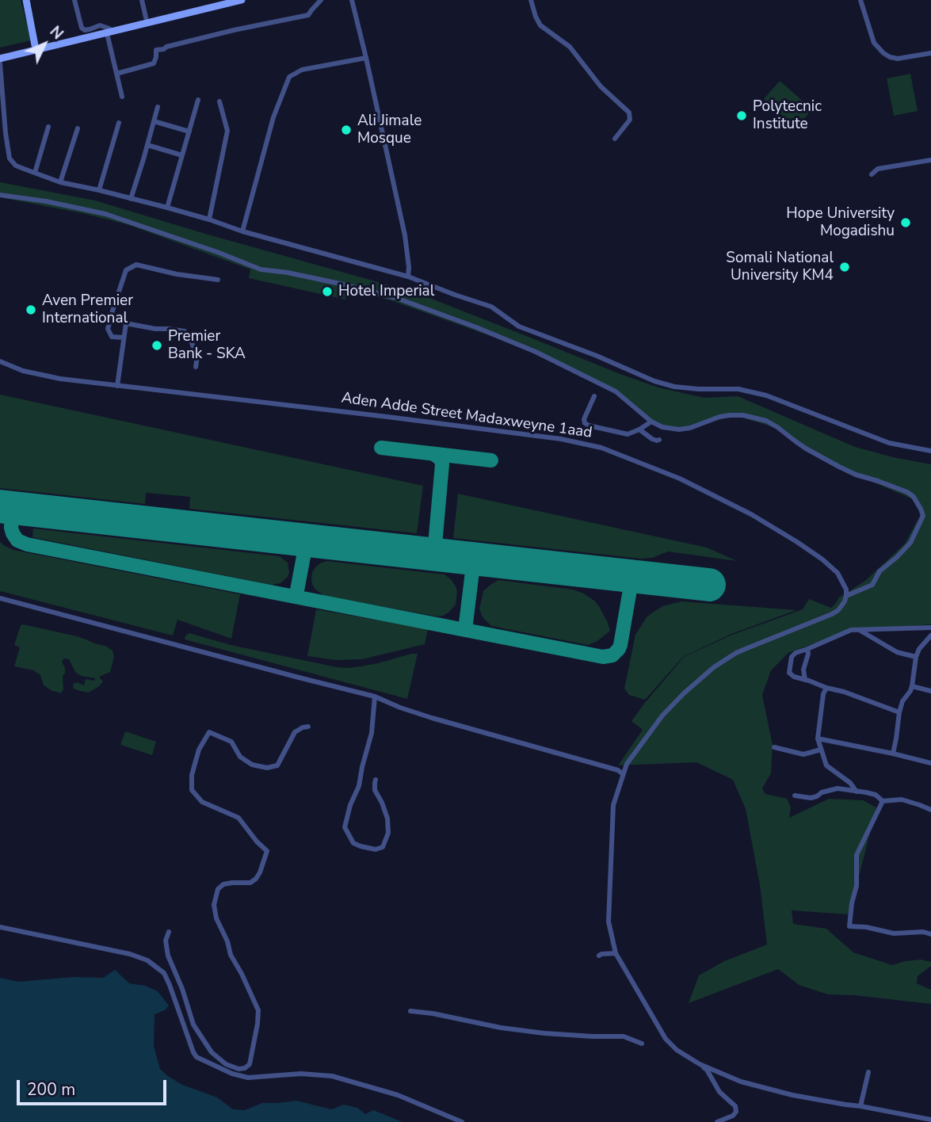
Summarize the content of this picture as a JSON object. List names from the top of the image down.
{
  "streets": {
    "street": ["Aden Adde Street Madaxweyne 1aad"]
  },
  "places": [
    "Polytecnic Institute",
    "Ali Jimale Mosque",
    "Hope University Mogadishu",
    "Somali National University KM4",
    "Hotel Imperial",
    "Aven Premier International",
    "Premier Bank - SKA"
  ],
  "scale_bar": "200 m",
  "north": "top right"
}
